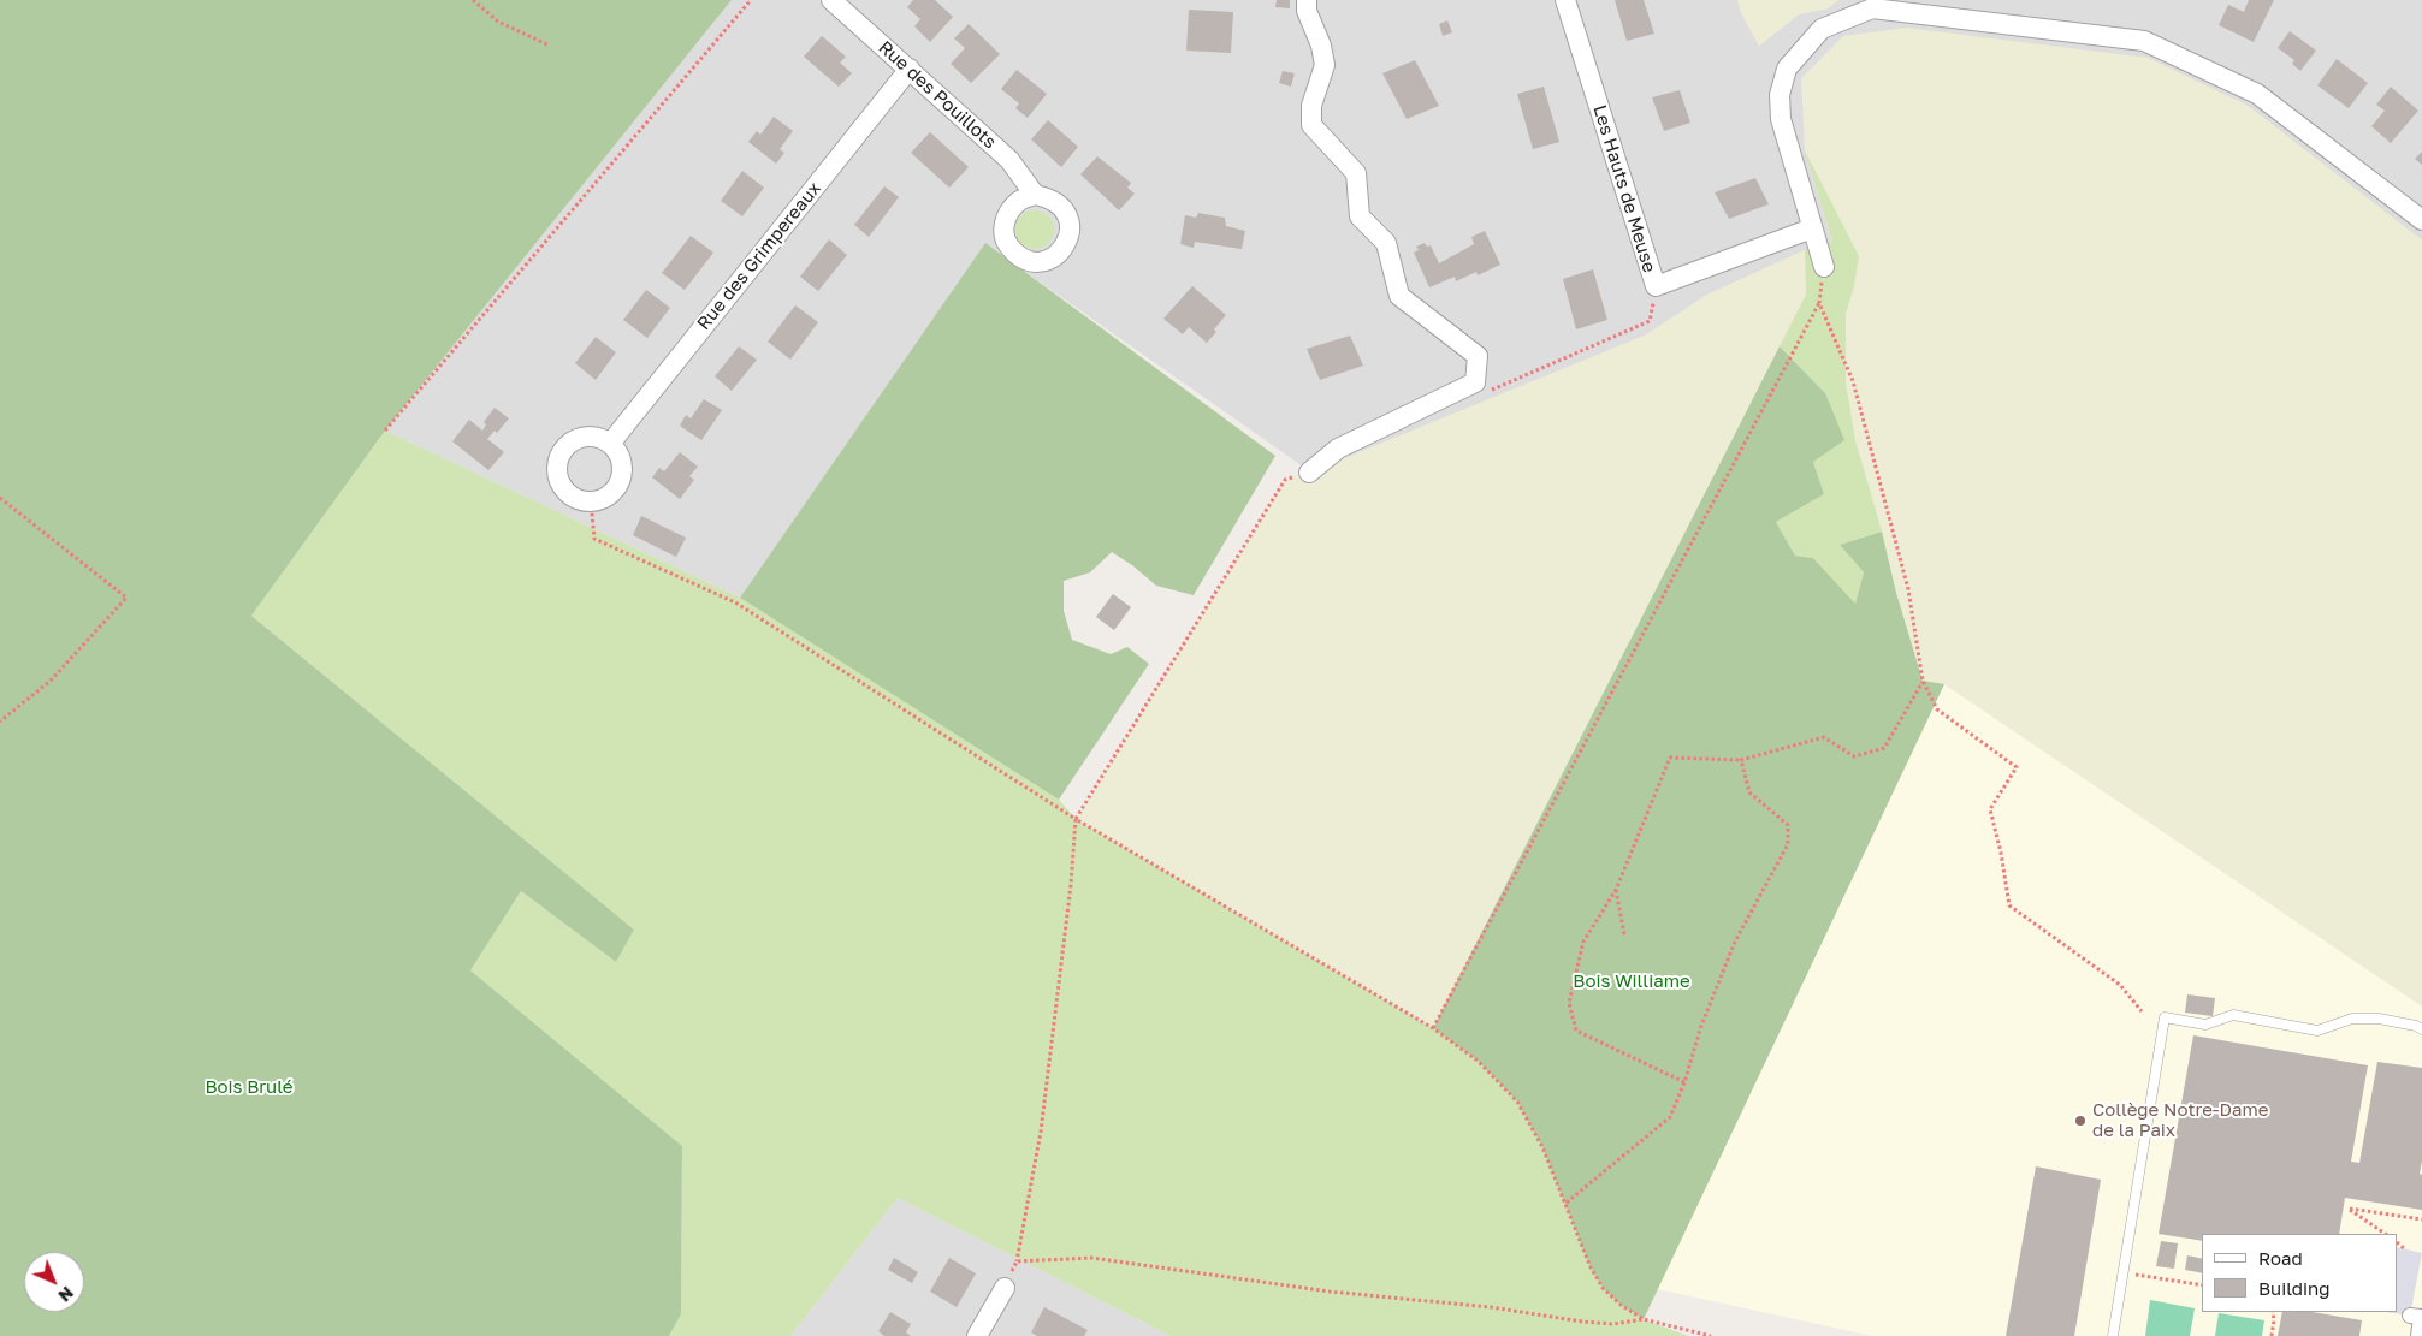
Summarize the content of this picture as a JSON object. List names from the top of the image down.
{
  "streets": {
    "street": ["Rue des Pouillots", "Les Hauts de Meuse", "Rue des Grimpereaux"]
  },
  "crossings": [
    ["Rue des Pouillots", "Rue des Grimpereaux"]
  ],
  "parks": ["Bois Williame", "Bois Brulé"],
  "places": ["Collège Notre-Dame de la Paix"],
  "legend": ["Road", "Building"],
  "north": "bottom right"
}
